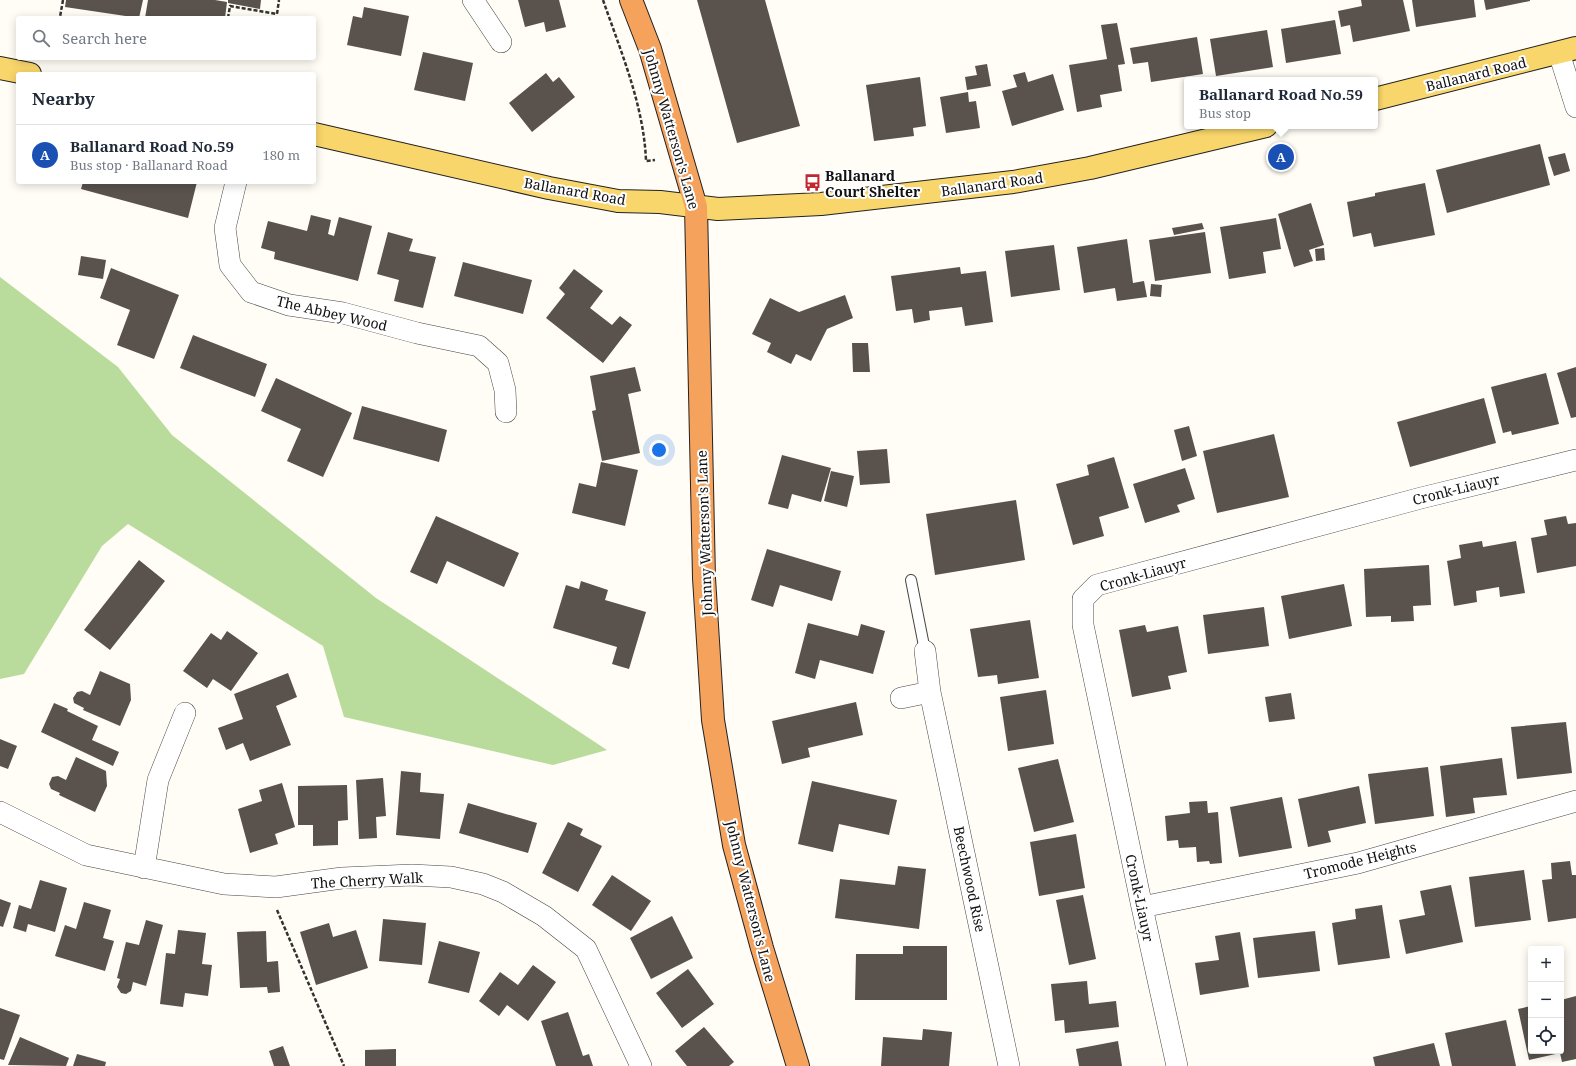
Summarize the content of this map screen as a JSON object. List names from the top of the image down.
{
  "streets": {
    "highway": ["Johnny Watterson's Lane"],
    "main road": ["Ballanard Road"],
    "street": [
      "The Abbey Wood",
      "Cronk-Liauyr",
      "Tromode Heights",
      "Beechwood Rise",
      "The Cherry Walk"
    ]
  },
  "crossings": [
    ["Ballanard Road", "Johnny Watterson's Lane"],
    ["Cronk-Liauyr", "Tromode Heights"]
  ],
  "places": {
    "bus stop": ["Ballanard Court Shelter"]
  },
  "page": {
    "search": "Search here",
    "heading": "Nearby",
    "popup": ["Ballanard Road No.59", "Bus stop"],
    "list": [
      {
        "mark": "A",
        "name": "Ballanard Road No.59",
        "note": "Bus stop · Ballanard Road",
        "value": "180 m"
      }
    ],
    "pins": "A",
    "map_buttons": ["+", "−"]
  }
}
